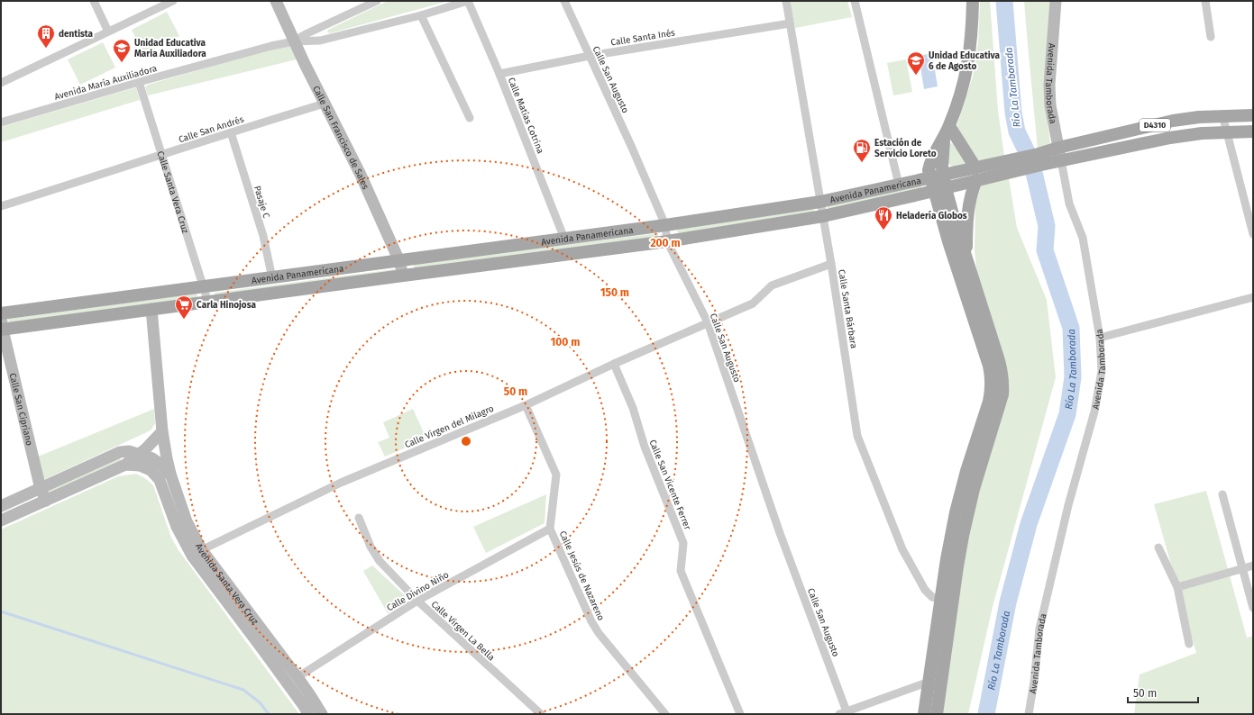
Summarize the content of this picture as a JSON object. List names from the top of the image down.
{
  "streets": {
    "main road": [
      "Avenida Tamborada",
      "D4310",
      "Calle San Francisco de Sales",
      "Avenida Panamericana",
      "Calle San Cipriano",
      "Avenida Santa Vera Cruz"
    ],
    "street": [
      "Calle Santa Inés",
      "Calle San Augusto",
      "Avenida María Auxiliadora",
      "Calle Matías Cotrina",
      "Calle San Andrés",
      "Calle Santa Vera Cruz",
      "Pasaje C",
      "Calle Santa Bárbara",
      "Calle Virgen del Milagro",
      "Calle San Vicente Ferrer",
      "Calle Jesús de Nazareno",
      "Calle Divino Niño",
      "Calle Virgen La Bella"
    ]
  },
  "crossings": [
    ["Calle Santa Inés", "Calle San Augusto"],
    ["Calle Santa Inés", "Calle Matías Cotrina"],
    ["Calle Santa Inés", "Calle Santa Bárbara"],
    ["Calle San Augusto", "Avenida Panamericana"],
    ["Calle San Augusto", "Calle Virgen del Milagro"],
    ["Avenida María Auxiliadora", "Calle Matías Cotrina"],
    ["Avenida María Auxiliadora", "Calle San Francisco de Sales"],
    ["Avenida María Auxiliadora", "Calle Santa Vera Cruz"],
    ["Avenida Tamborada", "Avenida Panamericana"],
    ["Calle Matías Cotrina", "Avenida Panamericana"],
    ["Calle San Andrés", "Calle San Francisco de Sales"],
    ["Calle San Andrés", "Calle Santa Vera Cruz"],
    ["Calle San Andrés", "Pasaje C"],
    ["Calle San Francisco de Sales", "Avenida Panamericana"],
    ["Avenida Panamericana", "Calle Santa Vera Cruz"],
    ["Avenida Panamericana", "Pasaje C"],
    ["Avenida Panamericana", "Calle Santa Bárbara"],
    ["Avenida Panamericana", "Calle San Cipriano"],
    ["Calle Santa Bárbara", "Calle Virgen del Milagro"],
    ["Calle San Cipriano", "Avenida Santa Vera Cruz"],
    ["Calle Virgen del Milagro", "Calle San Vicente Ferrer"],
    ["Calle Virgen del Milagro", "Calle Jesús de Nazareno"],
    ["Calle Virgen del Milagro", "Avenida Santa Vera Cruz"],
    ["Calle Jesús de Nazareno", "Calle Divino Niño"],
    ["Avenida Santa Vera Cruz", "Calle Divino Niño"],
    ["Calle Divino Niño", "Calle Virgen La Bella"]
  ],
  "water": ["Río La Tamborada"],
  "places": {
    "building": ["dentista"],
    "school or university": ["Unidad Educativa Maria Auxiliadora", "Unidad Educativa 6 de Agosto"],
    "fuel station": ["Estación de Servicio Loreto"],
    "restaurant": ["Heladería Globos"],
    "supermarket": ["Carla Hinojosa"]
  },
  "scale_bar": "50 m",
  "rings": [
    "200 m",
    "150 m",
    "100 m",
    "50 m"
  ]
}
